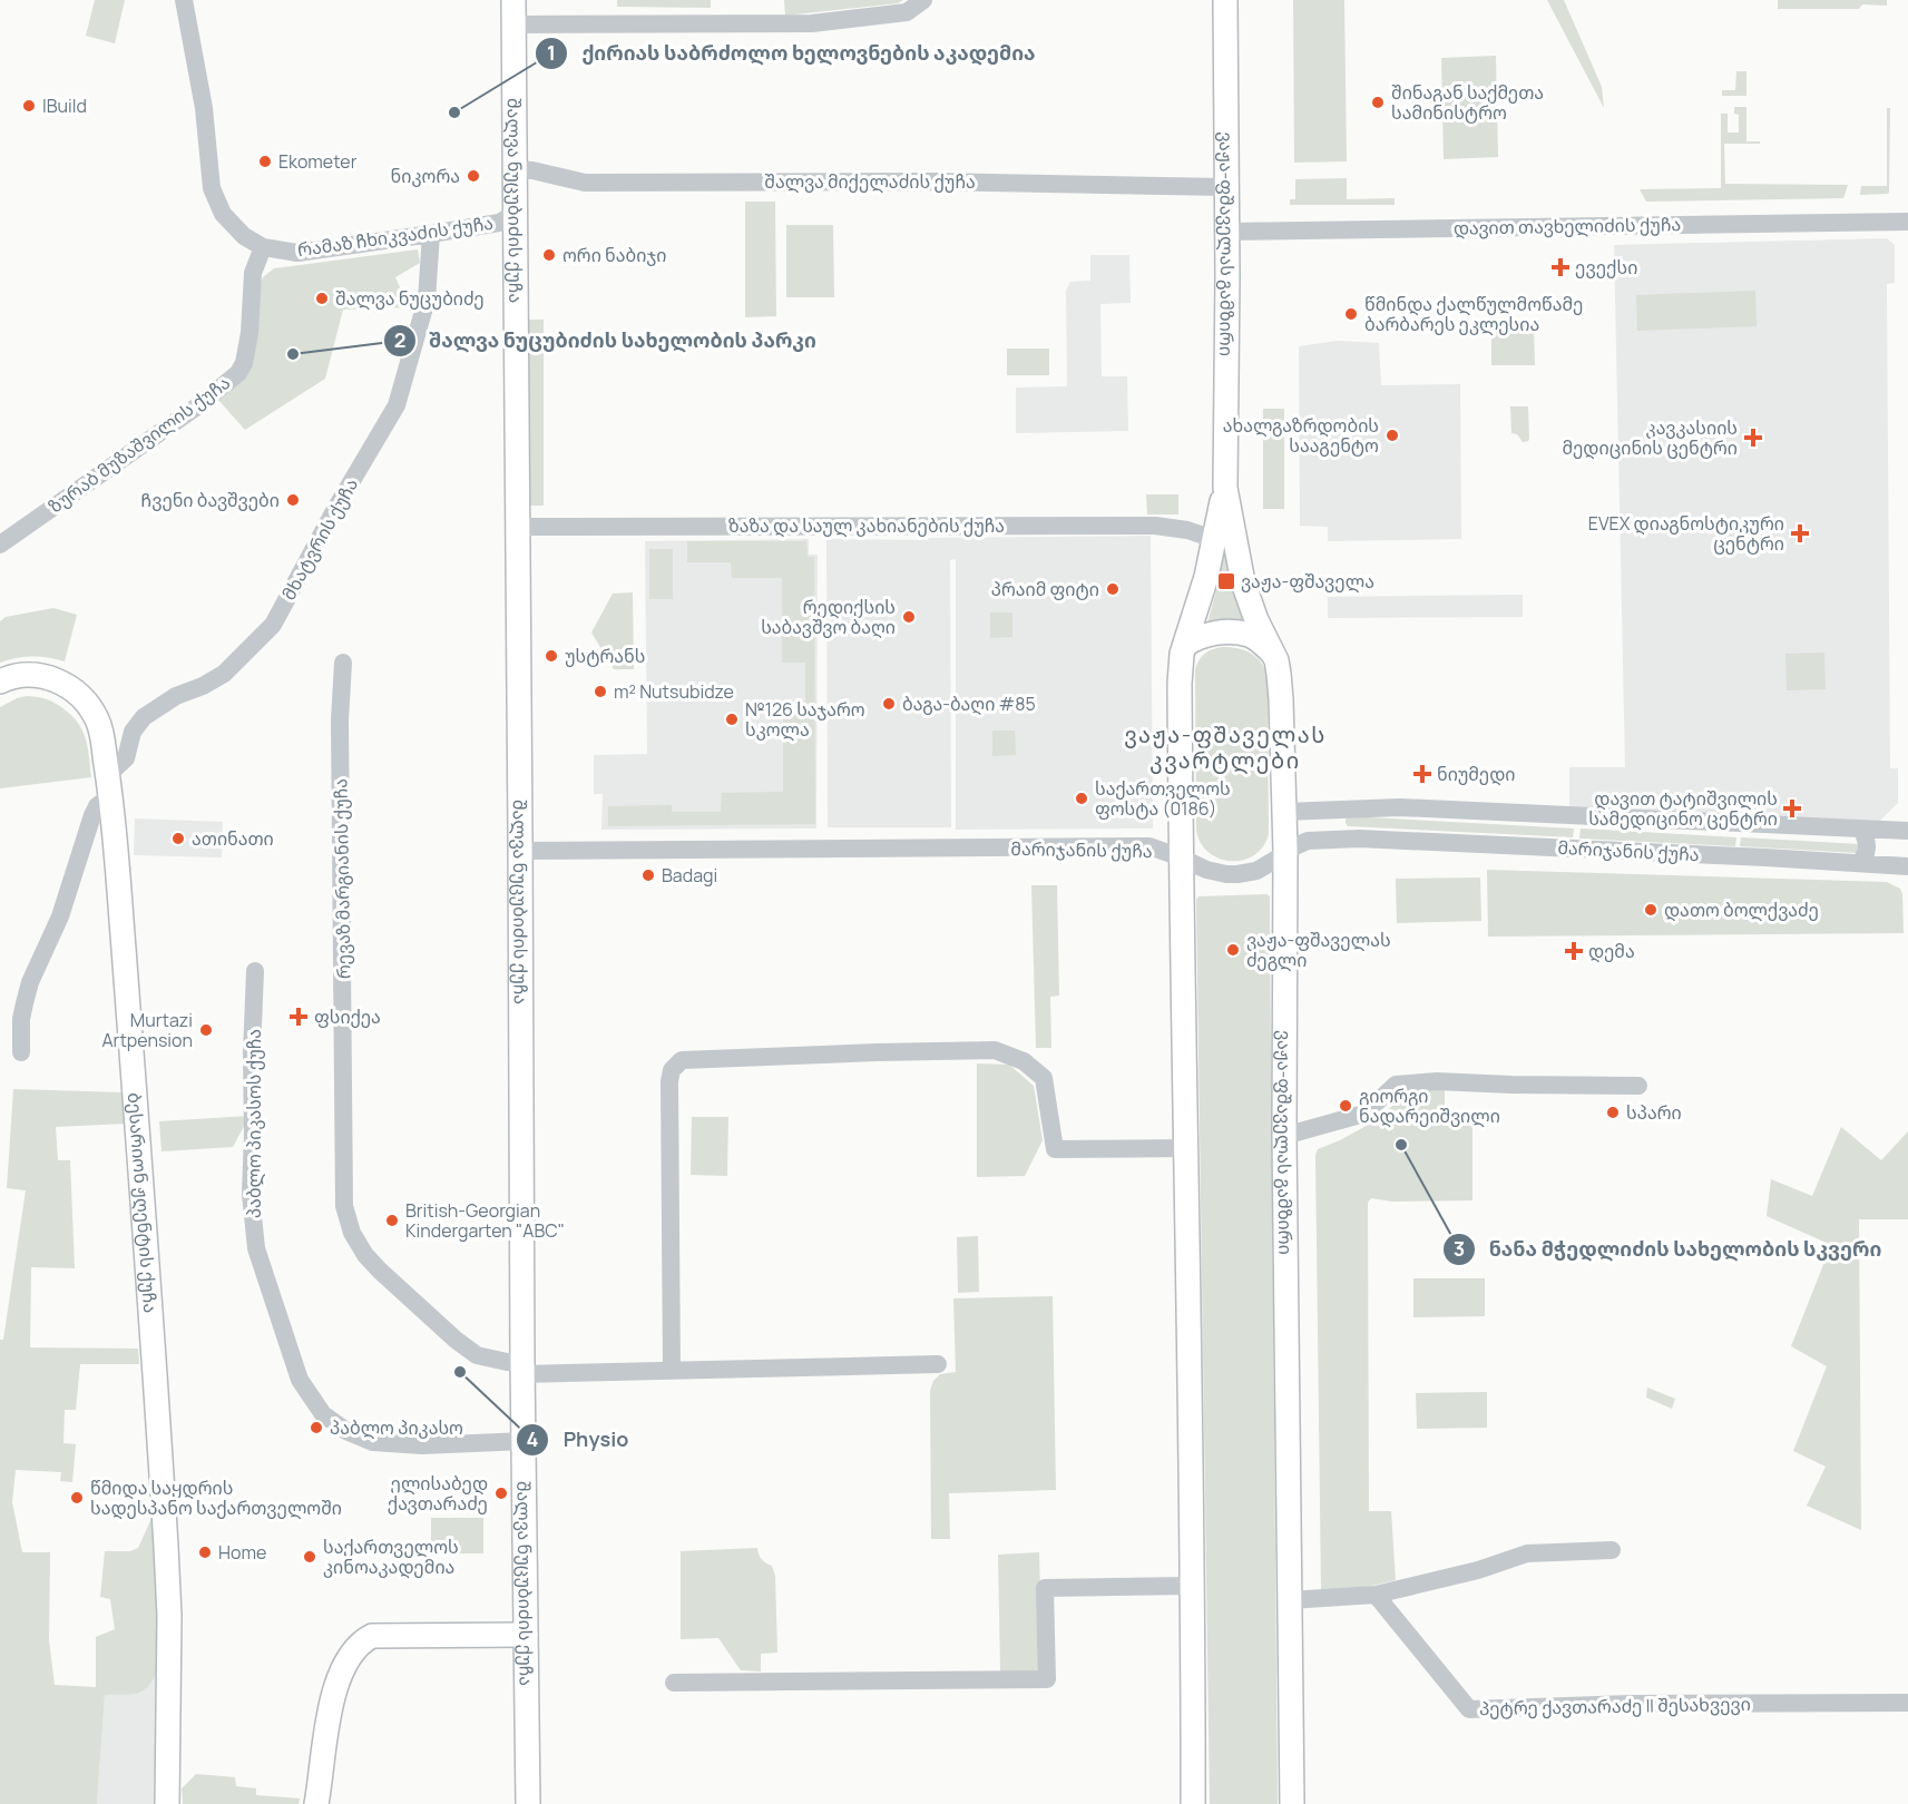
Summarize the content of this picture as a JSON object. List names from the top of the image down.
{
  "streets": {
    "main road": ["შალვა ნუცუბიძის ქუჩა", "ვაჟა-ფშაველას გამზირი", "ბესარიონ ჟღენტის ქუჩა"],
    "street": [
      "შალვა მიქელაძის ქუჩა",
      "დავით თავხელიძის ქუჩა",
      "რამაზ ჩხიკვაძის ქუჩა",
      "ზურაბ მუზაშვილის ქუჩა",
      "ზაზა და საულ კახიანების ქუჩა",
      "მხატვრის ქუჩა",
      "მარიჯანის ქუჩა",
      "რევაზ მარგიანის ქუჩა",
      "პაბლო პიკასოს ქუჩა",
      "პეტრე ქავთარაძე II შესახვევი"
    ]
  },
  "crossings": [
    ["შალვა მიქელაძის ქუჩა", "შალვა ნუცუბიძის ქუჩა"],
    ["შალვა მიქელაძის ქუჩა", "ვაჟა-ფშაველას გამზირი"],
    ["შალვა ნუცუბიძის ქუჩა", "რამაზ ჩხიკვაძის ქუჩა"],
    ["შალვა ნუცუბიძის ქუჩა", "ზაზა და საულ კახიანების ქუჩა"],
    ["შალვა ნუცუბიძის ქუჩა", "მარიჯანის ქუჩა"],
    ["შალვა ნუცუბიძის ქუჩა", "რევაზ მარგიანის ქუჩა"],
    ["შალვა ნუცუბიძის ქუჩა", "პაბლო პიკასოს ქუჩა"],
    ["დავით თავხელიძის ქუჩა", "ვაჟა-ფშაველას გამზირი"],
    ["რამაზ ჩხიკვაძის ქუჩა", "ზურაბ მუზაშვილის ქუჩა"],
    ["რამაზ ჩხიკვაძის ქუჩა", "მხატვრის ქუჩა"],
    ["ვაჟა-ფშაველას გამზირი", "ზაზა და საულ კახიანების ქუჩა"],
    ["ვაჟა-ფშაველას გამზირი", "მარიჯანის ქუჩა"],
    ["მხატვრის ქუჩა", "ბესარიონ ჟღენტის ქუჩა"]
  ],
  "districts": ["ვაჟა-ფშაველას კვარტლები"],
  "places": {
    "other": [
      "შინაგან საქმეთა სამინისტრო",
      "IBuild",
      "ქირიას საბრძოლო ხელოვნების აკადემია",
      "Ekometer",
      "ნიკორა",
      "ორი ნაბიჯი",
      "შალვა ნუცუბიძე",
      "წმინდა ქალწულმოწამე ბარბარეს ეკლესია",
      "შალვა ნუცუბიძის სახელობის პარკი",
      "ახალგაზრდობის სააგენტო",
      "Ჩვენი ბავშვები",
      "პრაიმ ფიტი",
      "რედიქსის საბავშვო ბაღი",
      "უსტრანს",
      "m² Nutsubidze",
      "ბაგა-ბაღი #85",
      "№126 საჯარო სკოლა",
      "საქართველოს ფოსტა (0186)",
      "ათინათი",
      "Badagi",
      "დათო ბოლქვაძე",
      "ვაჟა-ფშაველას ძეგლი",
      "Murtazi Artpension",
      "გიორგი ნადარეიშვილი",
      "სპარი",
      "ნანა მჭედლიძის სახელობის სკვერი",
      "British-Georgian Kindergarten \"ABC\"",
      "Physio",
      "პაბლო პიკასო",
      "ელისაბედ ქავთარაძე",
      "წმიდა საყდრის სადესპანო საქართველოში",
      "Home",
      "საქართველოს კინოაკადემია"
    ],
    "health": [
      "ევექსი",
      "კავკასიის მედიცინის ცენტრი",
      "EVEX დიაგნოსტიკური ცენტრი",
      "ნიუმედი",
      "დავით ტატიშვილის სამედიცინო ცენტრი",
      "დემა",
      "ფსიქეა"
    ],
    "transit": ["ვაჟა-ფშაველა"]
  }
}
